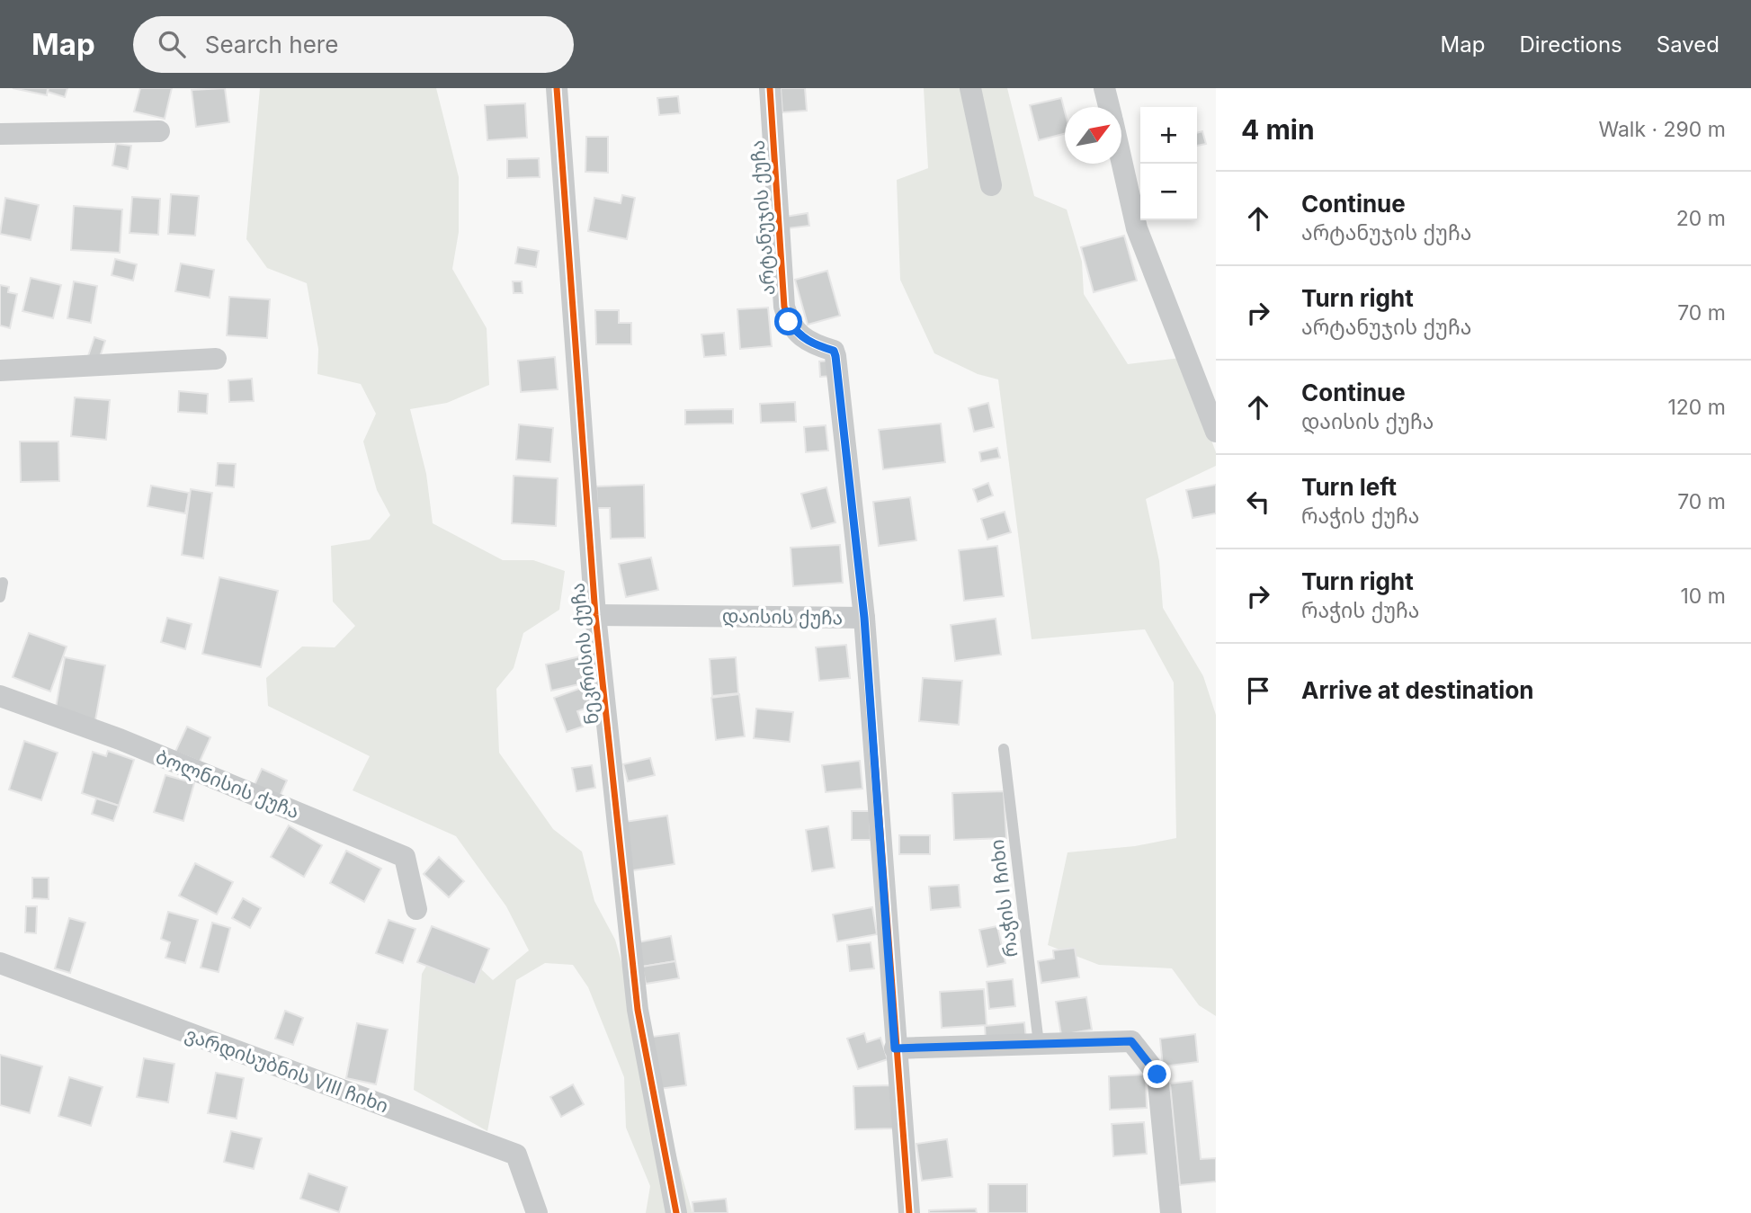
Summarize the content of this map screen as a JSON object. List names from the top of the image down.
{
  "streets": {
    "street": [
      "არტანუჯის ქუჩა",
      "დაისის ქუჩა",
      "ნეკრისის ქუჩა",
      "ბოლნისის ქუჩა",
      "ვარდისუბნის VIII ჩიხი"
    ],
    "lane": ["რაჭის I ჩიხი"]
  },
  "crossings": [
    ["არტანუჯის ქუჩა", "დაისის ქუჩა"],
    ["დაისის ქუჩა", "ნეკრისის ქუჩა"]
  ],
  "north": "top right",
  "page": {
    "header": "Map",
    "search": "Search here",
    "nav": ["Map", "Directions", "Saved"],
    "heading": ["4 min", "Walk · 290 m"],
    "map_buttons": ["+", "−"],
    "list": [
      ["Continue", "არტანუჯის ქუჩა", "20 m"],
      ["Turn right", "არტანუჯის ქუჩა", "70 m"],
      ["Continue", "დაისის ქუჩა", "120 m"],
      ["Turn left", "რაჭის ქუჩა", "70 m"],
      ["Turn right", "რაჭის ქუჩა", "10 m"],
      "Arrive at destination"
    ]
  }
}
